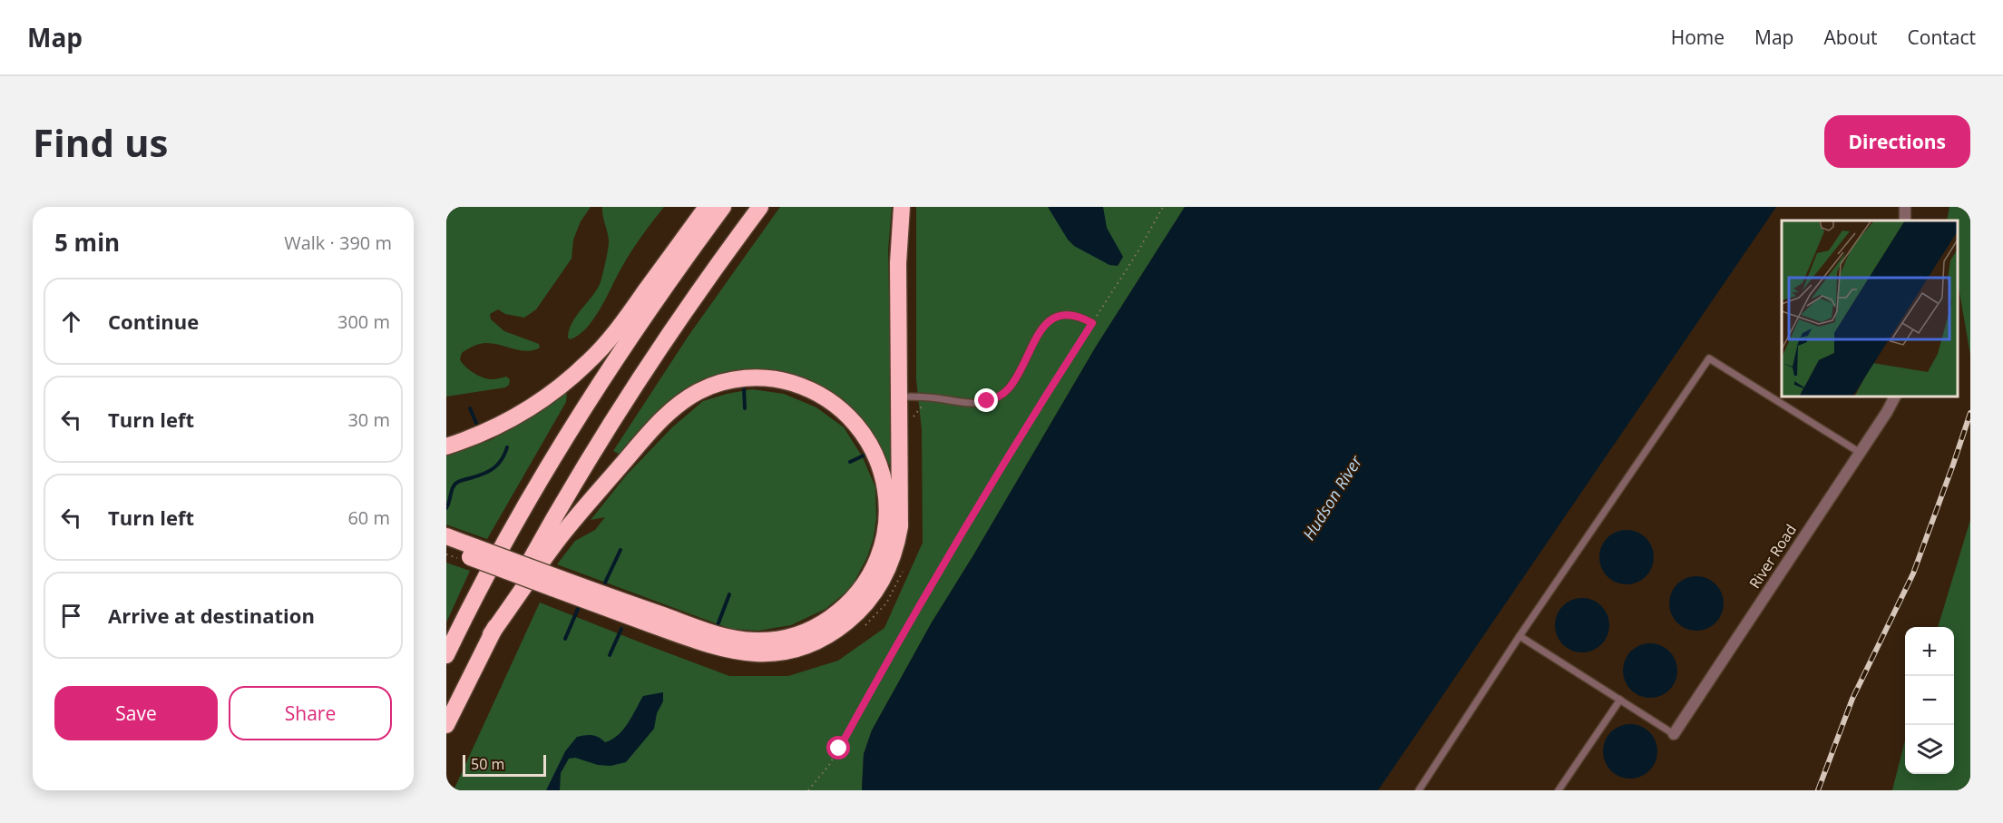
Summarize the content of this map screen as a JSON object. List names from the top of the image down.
{
  "streets": {
    "street": ["River Road"]
  },
  "water": ["Hudson River"],
  "scale_bar": "50 m",
  "page": {
    "header": "Map",
    "nav": [
      "Home",
      "Map",
      "About",
      "Contact"
    ],
    "buttons": [
      "Directions",
      ["Save", "Share"]
    ],
    "title": "Find us",
    "heading": ["5 min", "Walk · 390 m"],
    "list": [
      ["Continue", "300 m"],
      ["Turn left", "30 m"],
      ["Turn left", "60 m"],
      "Arrive at destination"
    ],
    "map_buttons": ["+", "−"],
    "scale": "50 m"
  }
}
